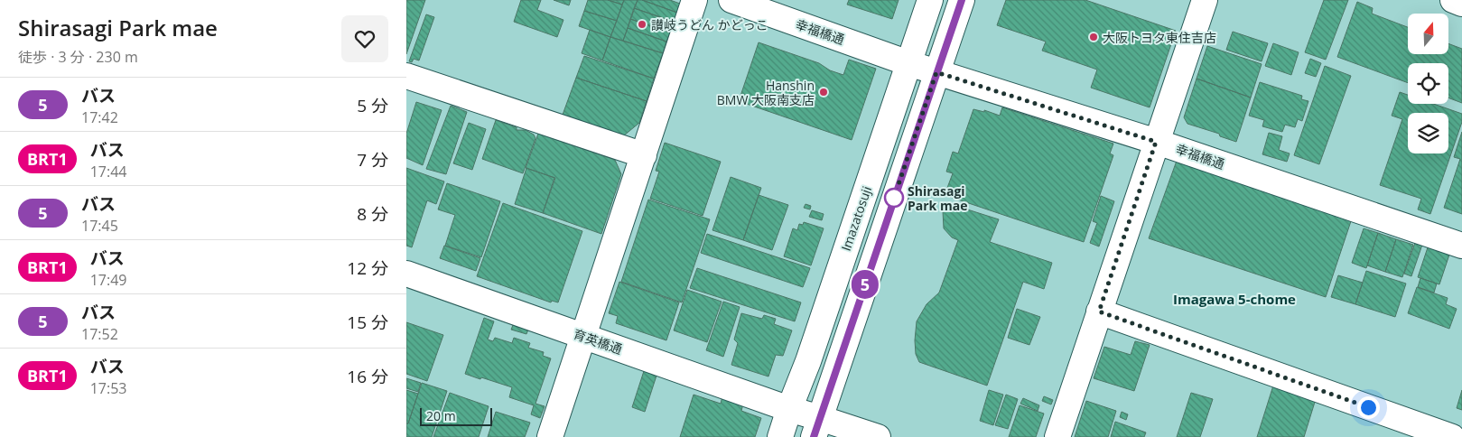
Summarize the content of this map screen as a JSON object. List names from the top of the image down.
{
  "streets": {
    "street": ["幸福橋通", "Imazatosuji", "育英橋通"]
  },
  "crossings": [
    ["幸福橋通", "Imazatosuji"],
    ["Imazatosuji", "育英橋通"]
  ],
  "districts": ["Imagawa 5-chome"],
  "places": [
    "讃岐うどん かどっこ",
    "大阪トヨタ東住吉店",
    "Hanshin BMW 大阪南支店",
    "Shirasagi Park mae"
  ],
  "lines": ["bus line 5"],
  "scale_bar": "20 m",
  "north": "top",
  "page": {
    "heading": ["Shirasagi Park mae", "徒歩 · 3 分 · 230 m"],
    "on_map": "5",
    "list": [
      {
        "mark": "5",
        "name": "バス",
        "note": "17:42",
        "value": "5 分"
      },
      {
        "mark": "BRT1",
        "name": "バス",
        "note": "17:44",
        "value": "7 分"
      },
      {
        "mark": "5",
        "name": "バス",
        "note": "17:45",
        "value": "8 分"
      },
      {
        "mark": "BRT1",
        "name": "バス",
        "note": "17:49",
        "value": "12 分"
      },
      {
        "mark": "5",
        "name": "バス",
        "note": "17:52",
        "value": "15 分"
      },
      {
        "mark": "BRT1",
        "name": "バス",
        "note": "17:53",
        "value": "16 分"
      }
    ],
    "scale": "20 m"
  }
}
